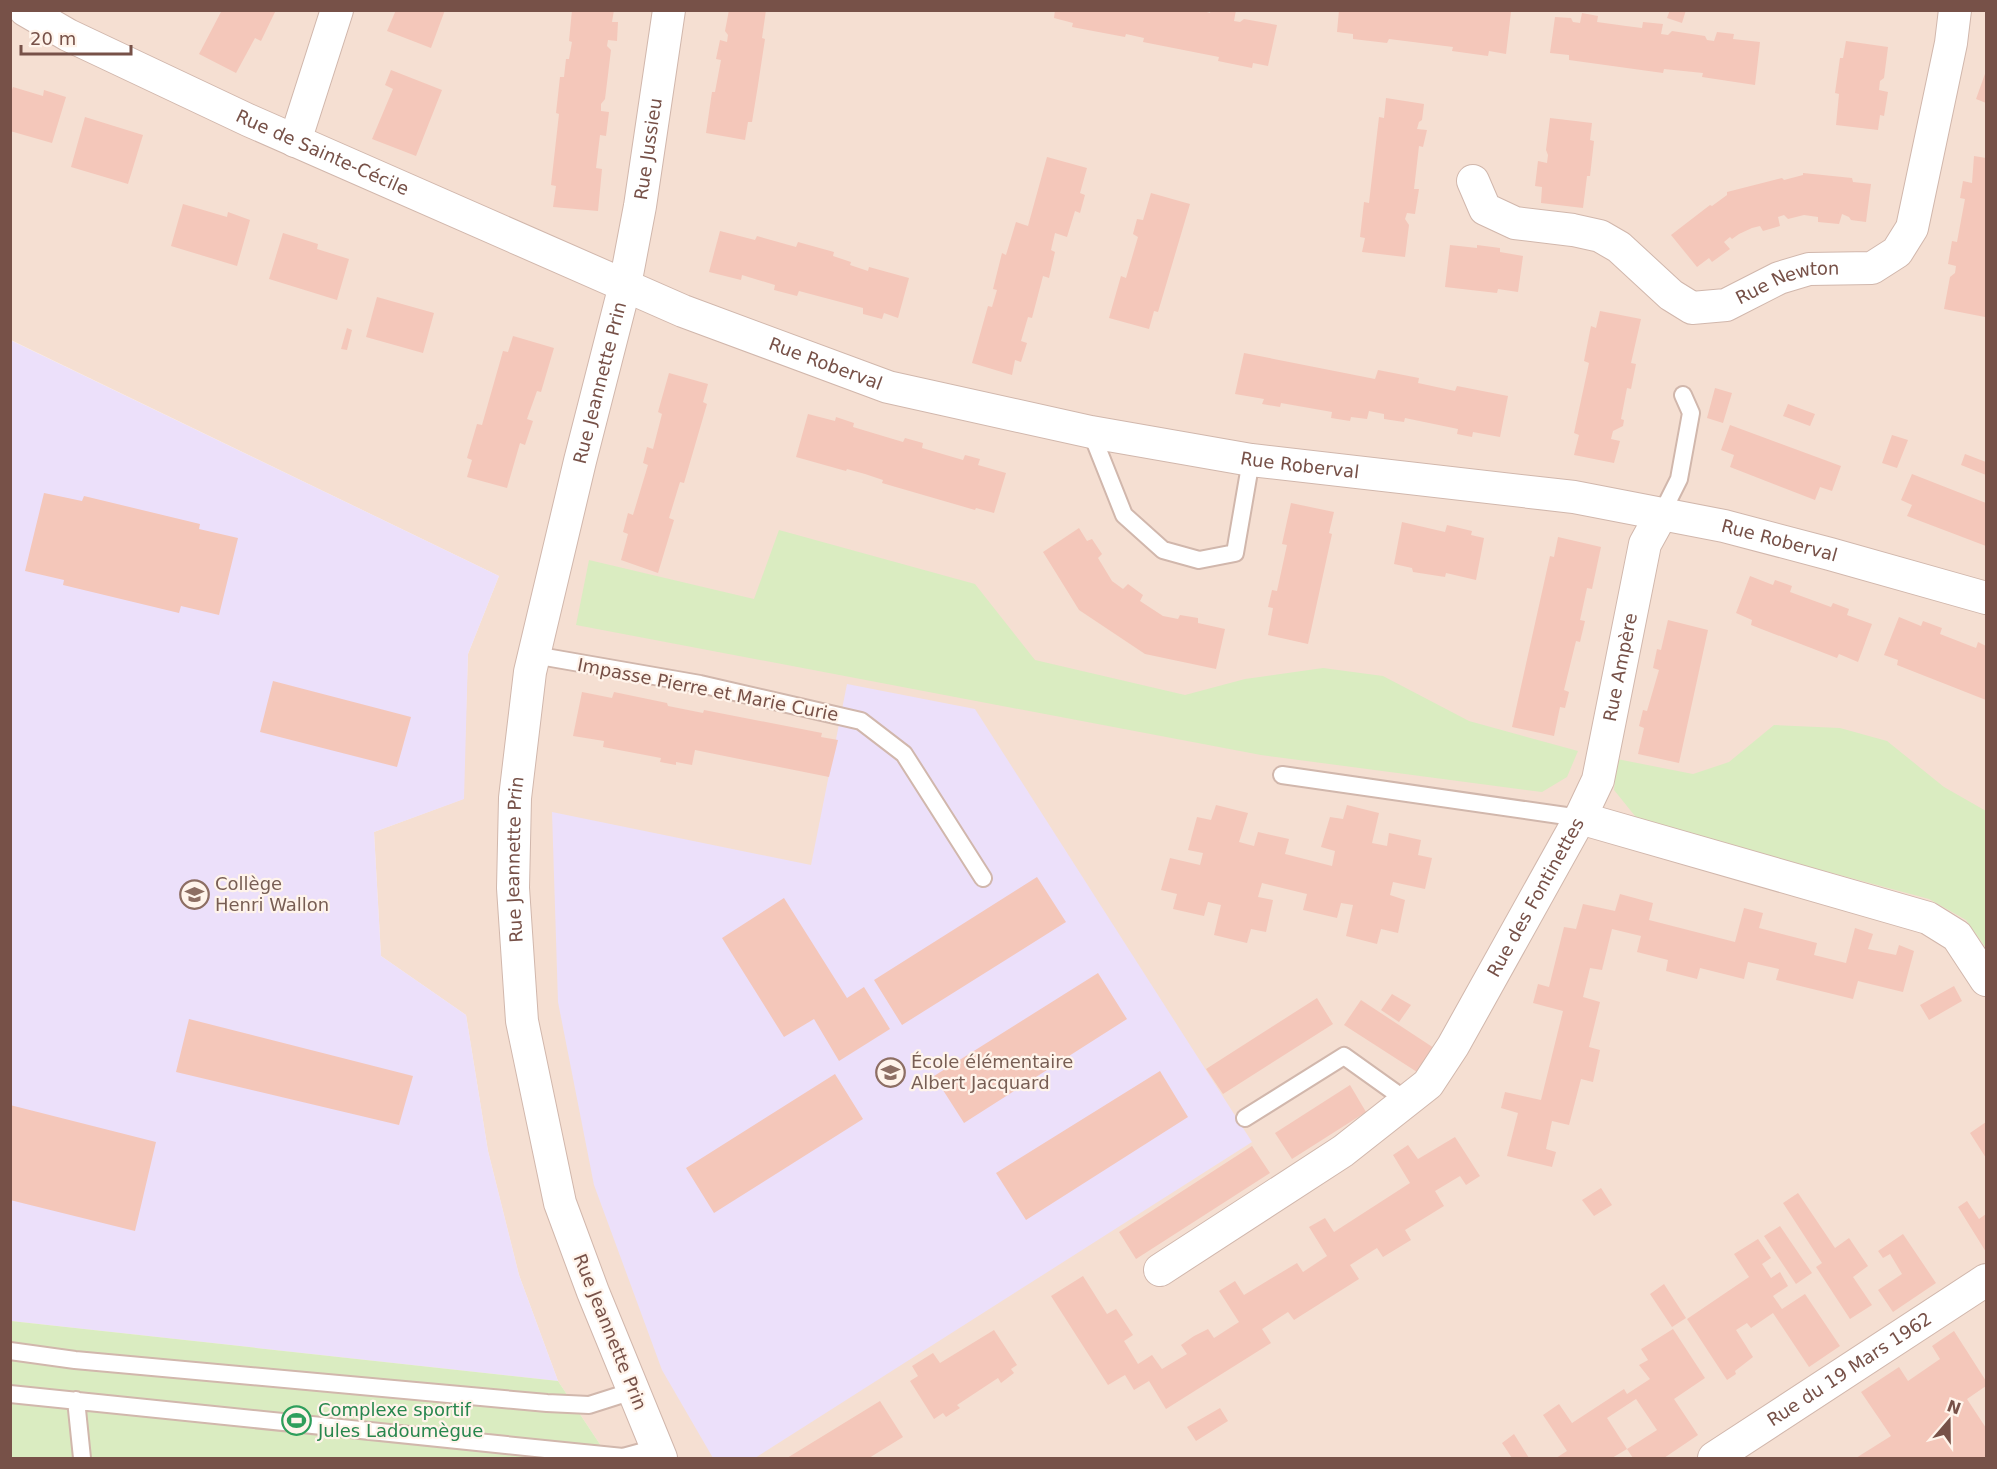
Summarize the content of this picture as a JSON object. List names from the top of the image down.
{
  "streets": {
    "street": [
      "Rue Jussieu",
      "Rue de Sainte-Cécile",
      "Rue Newton",
      "Rue Roberval",
      "Rue Jeannette Prin",
      "Rue Ampère",
      "Rue des Fontinettes",
      "Rue du 19 Mars 1962"
    ],
    "lane": ["Impasse Pierre et Marie Curie"]
  },
  "crossings": [
    ["Rue Jussieu", "Rue de Sainte-Cécile"],
    ["Rue Jussieu", "Rue Roberval"],
    ["Rue Jussieu", "Rue Jeannette Prin"],
    ["Rue de Sainte-Cécile", "Rue Roberval"],
    ["Rue de Sainte-Cécile", "Rue Jeannette Prin"],
    ["Rue Roberval", "Rue Jeannette Prin"],
    ["Rue Roberval", "Rue Ampère"],
    ["Rue Jeannette Prin", "Impasse Pierre et Marie Curie"],
    ["Rue Ampère", "Rue des Fontinettes"]
  ],
  "places": {
    "school or university": ["Collège Henri Wallon", "École élémentaire Albert Jacquard"],
    "sports": ["Complexe sportif Jules Ladoumègue"]
  },
  "scale_bar": "20 m",
  "north": "top"
}
